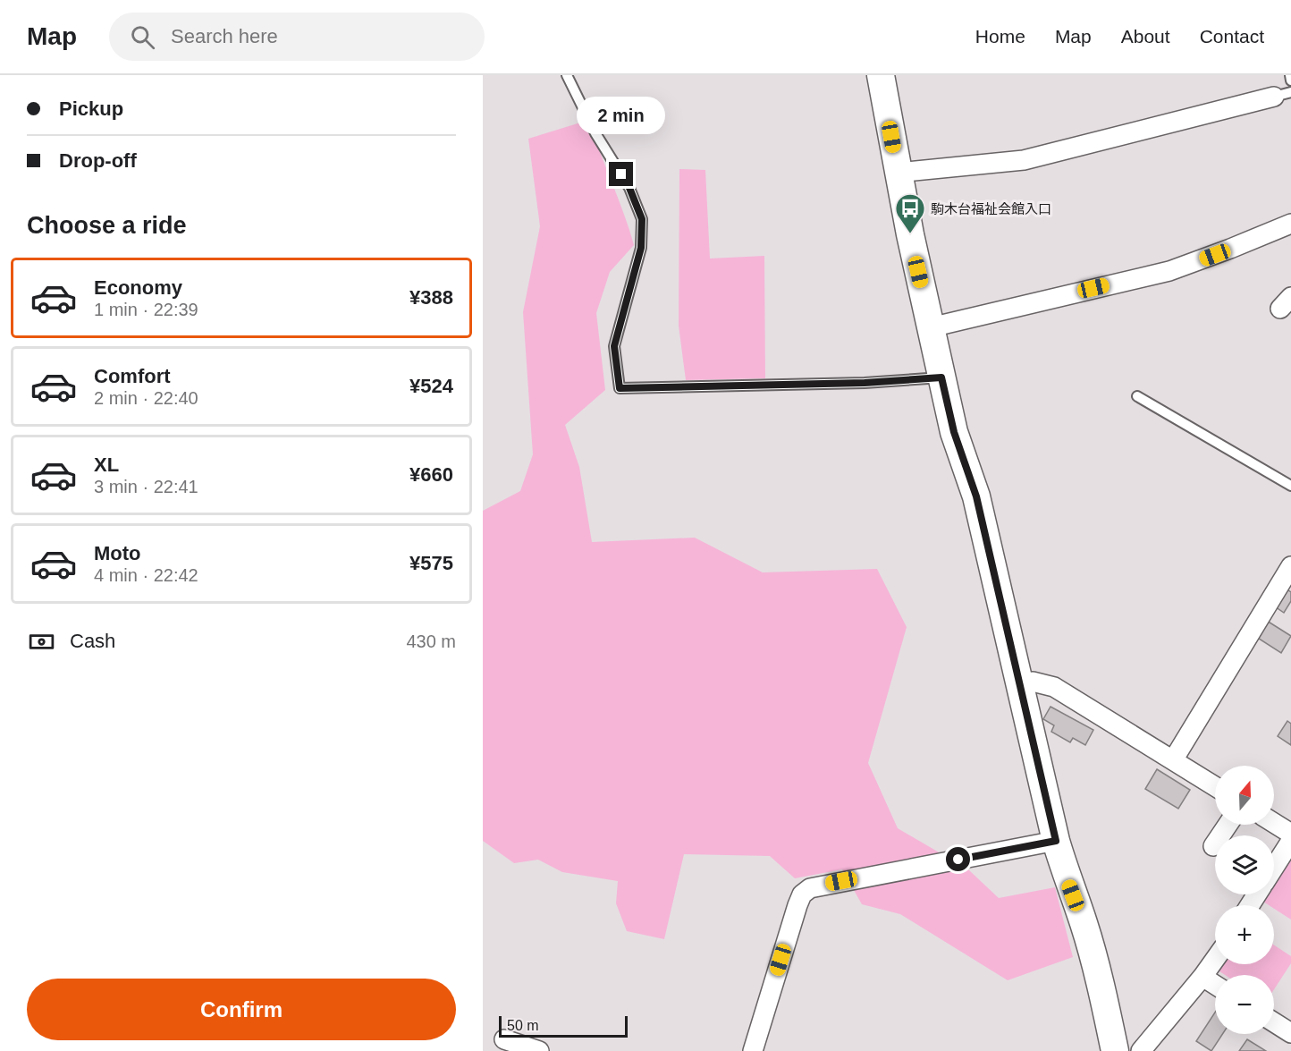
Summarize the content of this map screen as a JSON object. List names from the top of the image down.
{
  "places": {
    "bus stop": ["駒木台福祉会館入口"]
  },
  "scale_bar": "50 m",
  "north": "top",
  "page": {
    "header": "Map",
    "search": "Search here",
    "nav": [
      "Home",
      "Map",
      "About",
      "Contact"
    ],
    "banner": ["Pickup", "Drop-off"],
    "bubble": "2 min",
    "heading": "Choose a ride",
    "list": [
      {
        "name": "Economy",
        "note": "1 min · 22:39",
        "value": "¥388"
      },
      {
        "name": "Comfort",
        "note": "2 min · 22:40",
        "value": "¥524"
      },
      {
        "name": "XL",
        "note": "3 min · 22:41",
        "value": "¥660"
      },
      {
        "name": "Moto",
        "note": "4 min · 22:42",
        "value": "¥575"
      }
    ],
    "pay": ["Cash", "430 m"],
    "map_buttons": ["+", "−"],
    "buttons": "Confirm",
    "scale": "50 m"
  }
}
